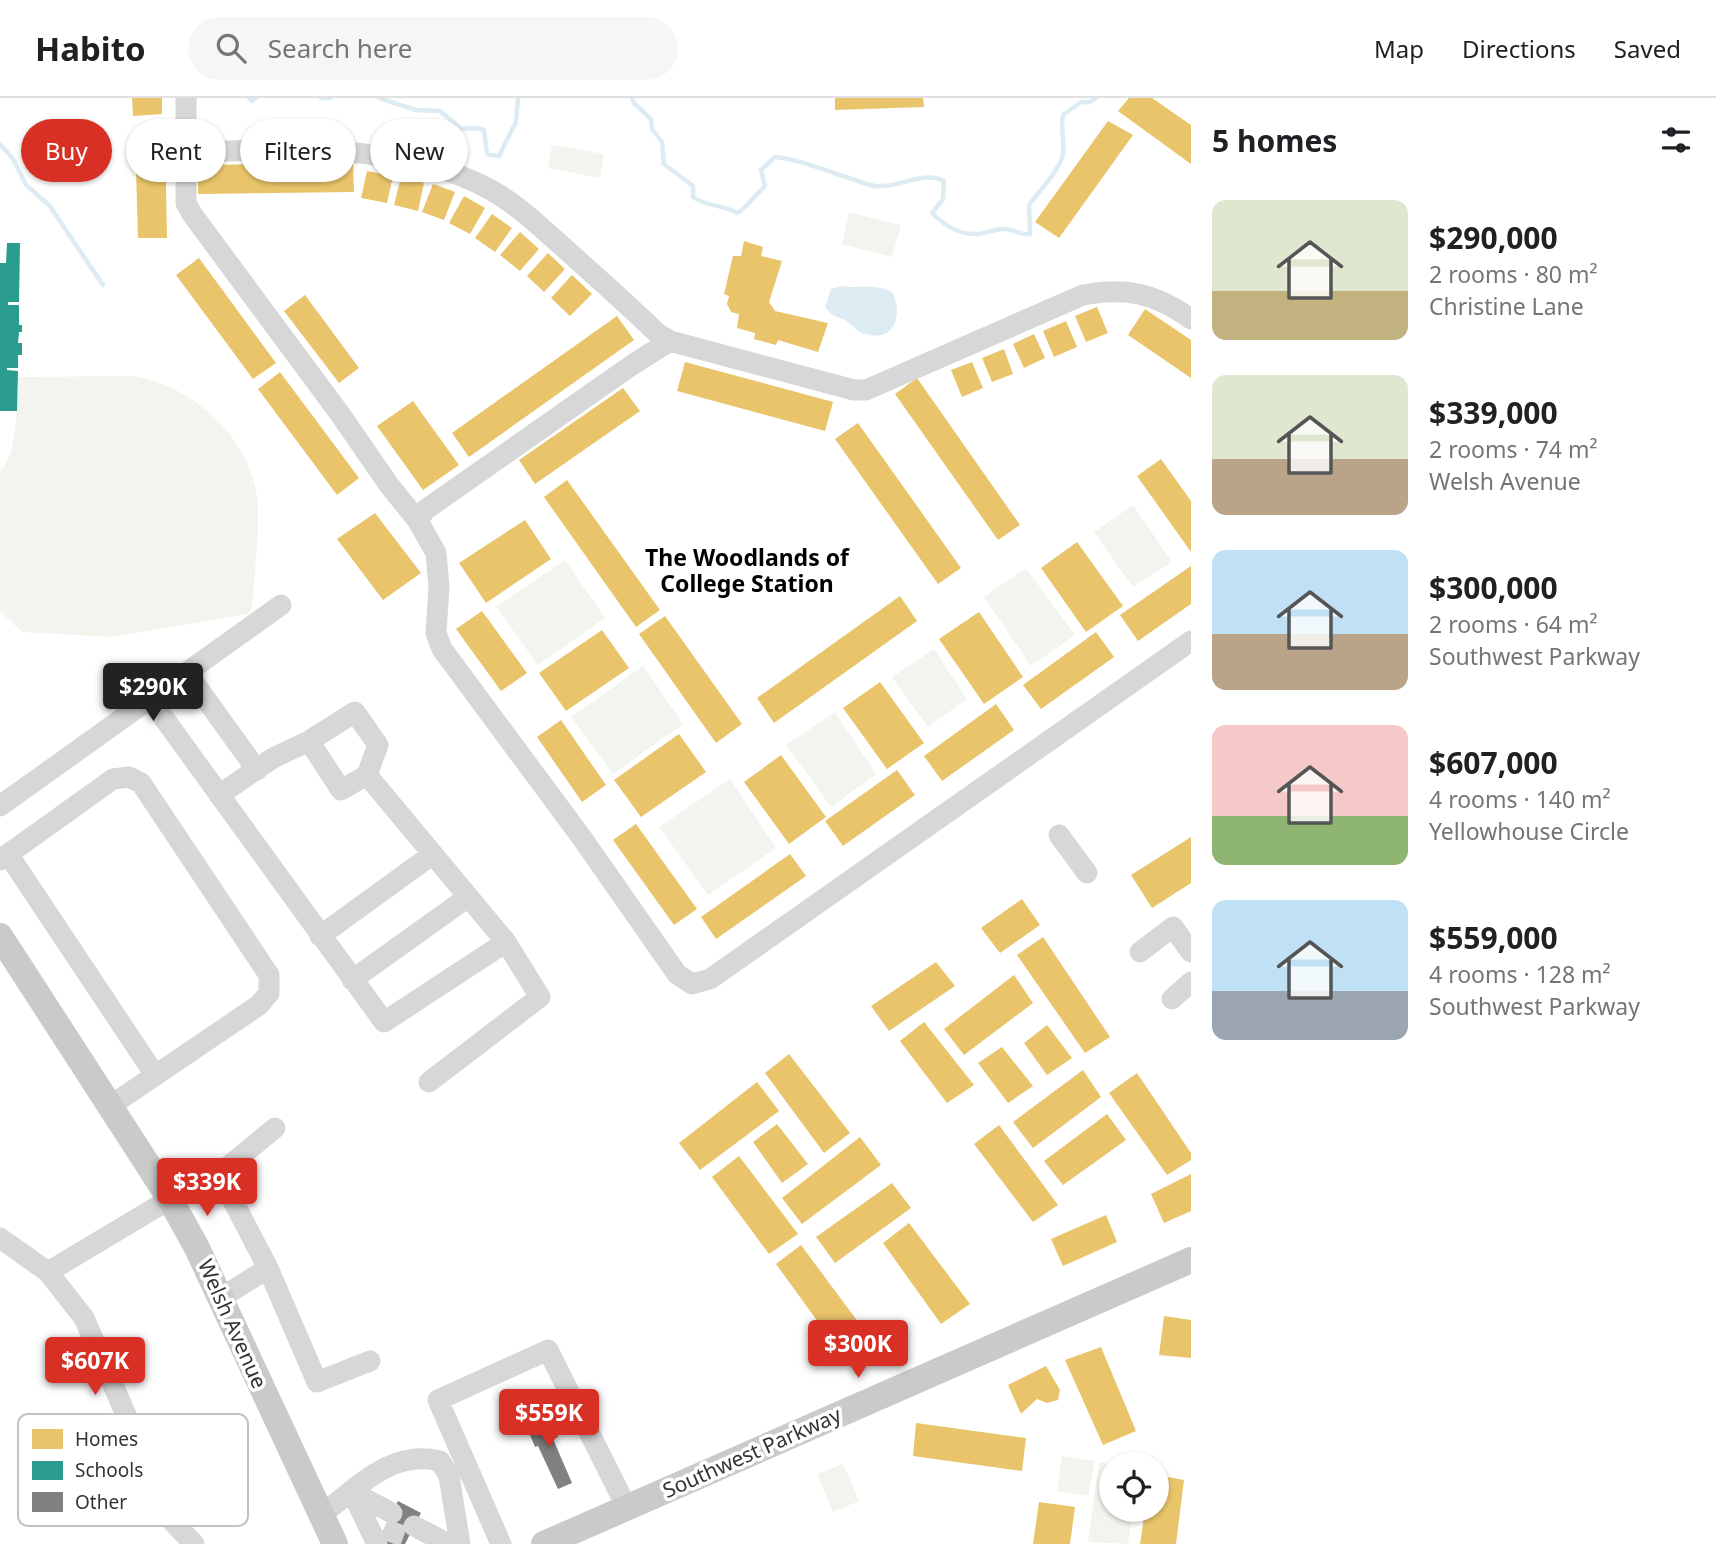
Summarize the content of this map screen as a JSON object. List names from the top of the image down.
{
  "streets": {
    "main road": ["Welsh Avenue", "Southwest Parkway"]
  },
  "districts": ["The Woodlands of College Station"],
  "legend": ["Homes", "Schools", "Other"],
  "page": {
    "header": "Habito",
    "search": "Search here",
    "nav": ["Map", "Directions", "Saved"],
    "heading": "5 homes",
    "chip": [
      "Buy",
      "Rent",
      "Filters",
      "New"
    ],
    "list": [
      {
        "name": "$290,000",
        "note": "2 rooms · 80 m² · Christine Lane"
      },
      {
        "name": "$339,000",
        "note": "2 rooms · 74 m² · Welsh Avenue"
      },
      {
        "name": "$300,000",
        "note": "2 rooms · 64 m² · Southwest Parkway"
      },
      {
        "name": "$607,000",
        "note": "4 rooms · 140 m² · Yellowhouse Circle"
      },
      {
        "name": "$559,000",
        "note": "4 rooms · 128 m² · Southwest Parkway"
      }
    ],
    "price": [
      "$290K",
      "$339K",
      "$300K",
      "$607K",
      "$559K"
    ]
  }
}
